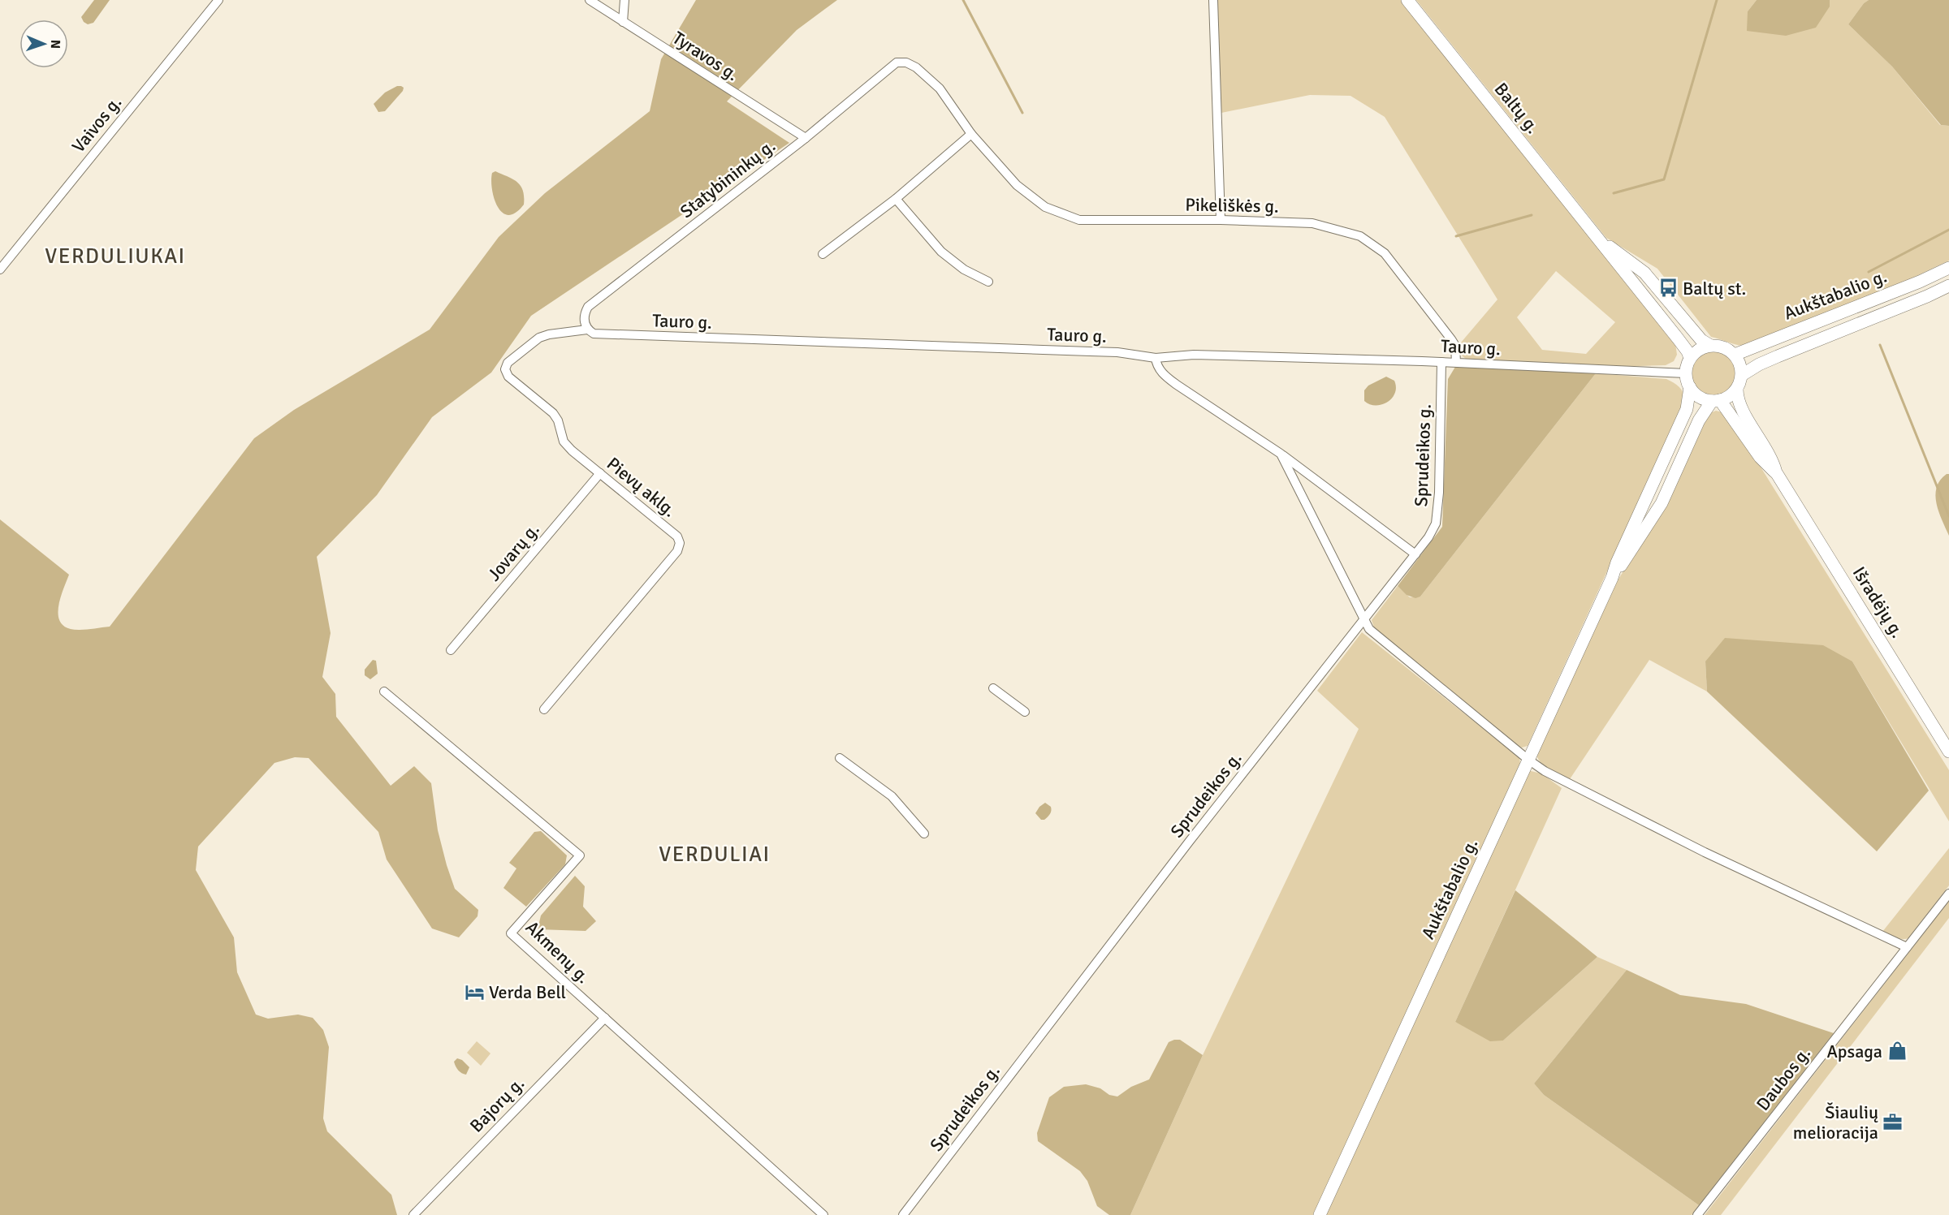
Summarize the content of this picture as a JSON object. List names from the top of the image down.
{
  "streets": {
    "main road": ["Baltų g.", "Aukštabalio g.", "Išradėjų g."],
    "street": [
      "Tyravos g.",
      "Vaivos g.",
      "Statybininkų g.",
      "Pikeliškės g.",
      "Tauro g.",
      "Sprudeikos g.",
      "Pievų aklg.",
      "Jovarų g.",
      "Akmenų g.",
      "Daubos g.",
      "Bajorų g."
    ]
  },
  "crossings": [
    ["Tyravos g.", "Statybininkų g."],
    ["Baltų g.", "Aukštabalio g."],
    ["Baltų g.", "Tauro g."],
    ["Baltų g.", "Išradėjų g."],
    ["Statybininkų g.", "Pikeliškės g."],
    ["Statybininkų g.", "Tauro g."],
    ["Statybininkų g.", "Pievų aklg."],
    ["Pikeliškės g.", "Tauro g."],
    ["Aukštabalio g.", "Tauro g."],
    ["Aukštabalio g.", "Išradėjų g."],
    ["Tauro g.", "Sprudeikos g."],
    ["Tauro g.", "Pievų aklg."],
    ["Tauro g.", "Išradėjų g."],
    ["Pievų aklg.", "Jovarų g."],
    ["Akmenų g.", "Bajorų g."]
  ],
  "districts": ["VERDULIUKAI", "VERDULIAI"],
  "places": {
    "bus stop": ["Baltų st."],
    "hotel": ["Verda Bell"],
    "shop": ["Apsaga"],
    "office": ["Šiaulių melioracija"]
  },
  "north": "right"
}
